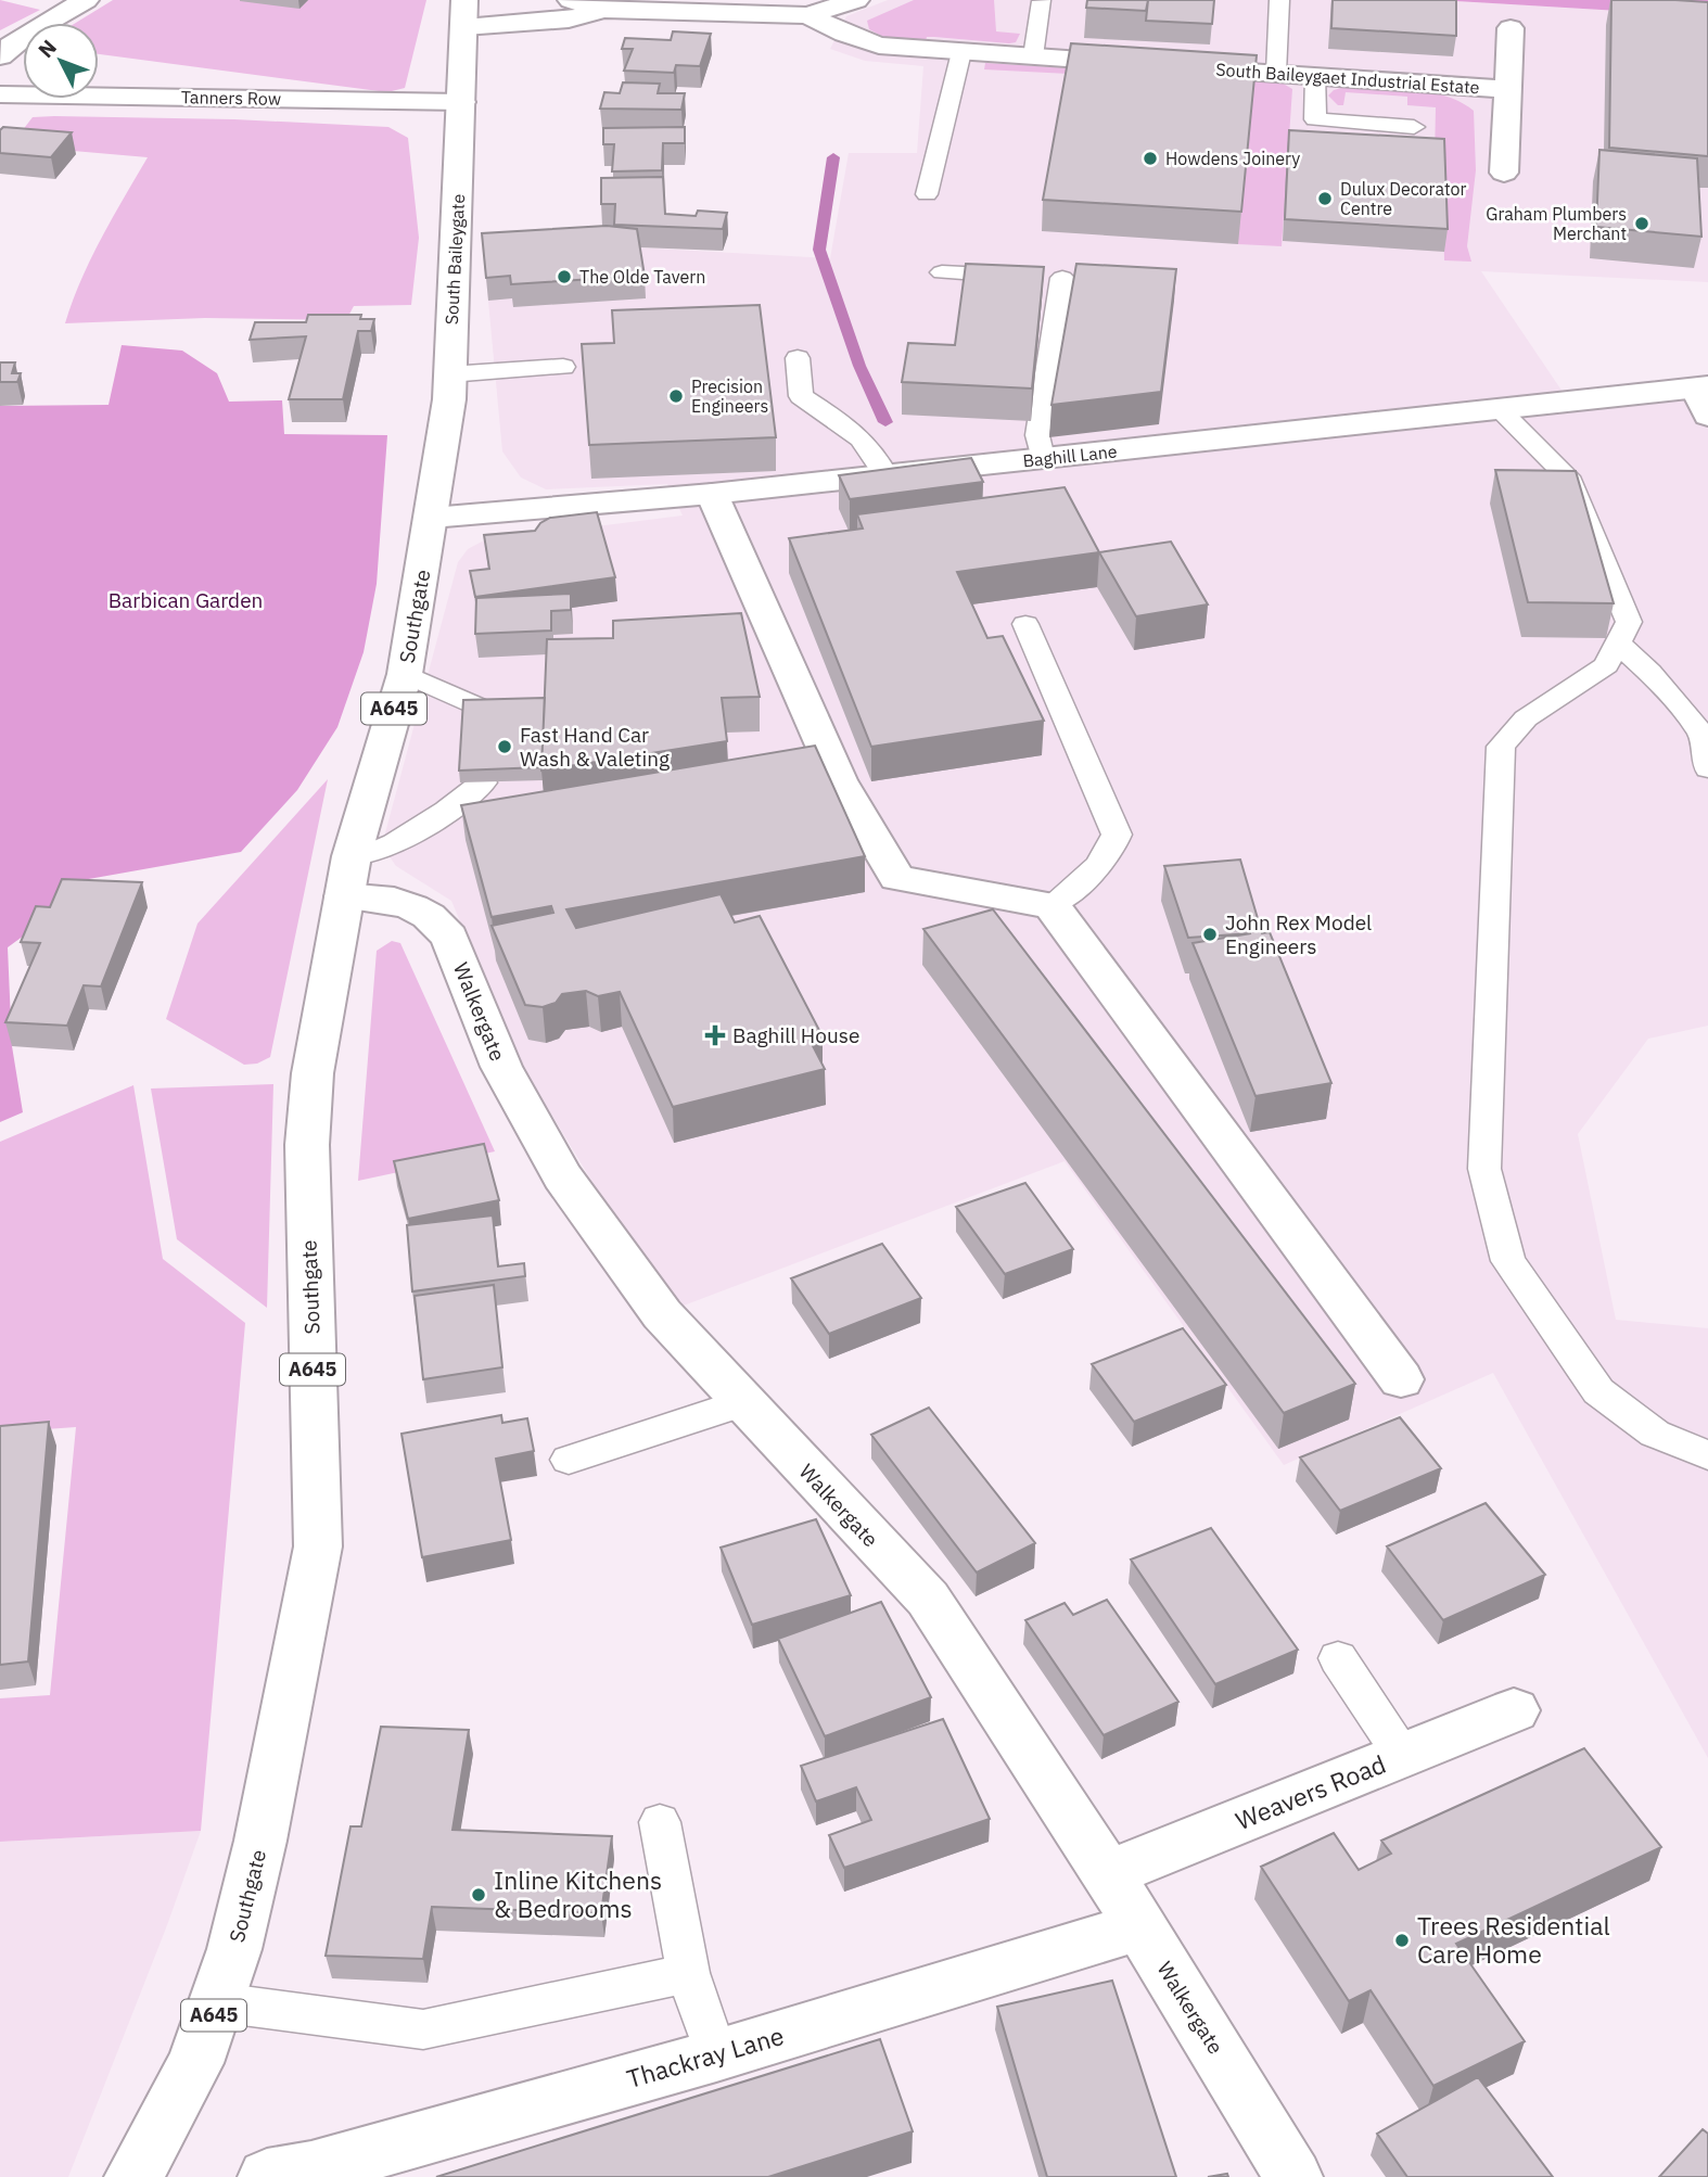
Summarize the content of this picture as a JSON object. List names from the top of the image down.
{
  "streets": {
    "main road": [
      "South Baileygaet Industrial Estate",
      "Tanners Row",
      "South Baileygate",
      "Baghill Lane",
      "Southgate",
      "A645",
      "Walkergate",
      "Weavers Road",
      "Thackray Lane"
    ]
  },
  "crossings": [
    ["Tanners Row", "South Baileygate"],
    ["South Baileygate", "Baghill Lane"],
    ["South Baileygate", "Southgate"],
    ["Baghill Lane", "Southgate"],
    ["Southgate", "Walkergate"],
    ["Walkergate", "Weavers Road"],
    ["Walkergate", "Thackray Lane"]
  ],
  "parks": ["Barbican Garden"],
  "places": {
    "other": [
      "Howdens Joinery",
      "Dulux Decorator Centre",
      "Graham Plumbers Merchant",
      "The Olde Tavern",
      "Precision Engineers",
      "Fast Hand Car Wash & Valeting",
      "John Rex Model Engineers",
      "Inline Kitchens & Bedrooms",
      "Trees Residential Care Home"
    ],
    "health": ["Baghill House"]
  },
  "north": "top left"
}
